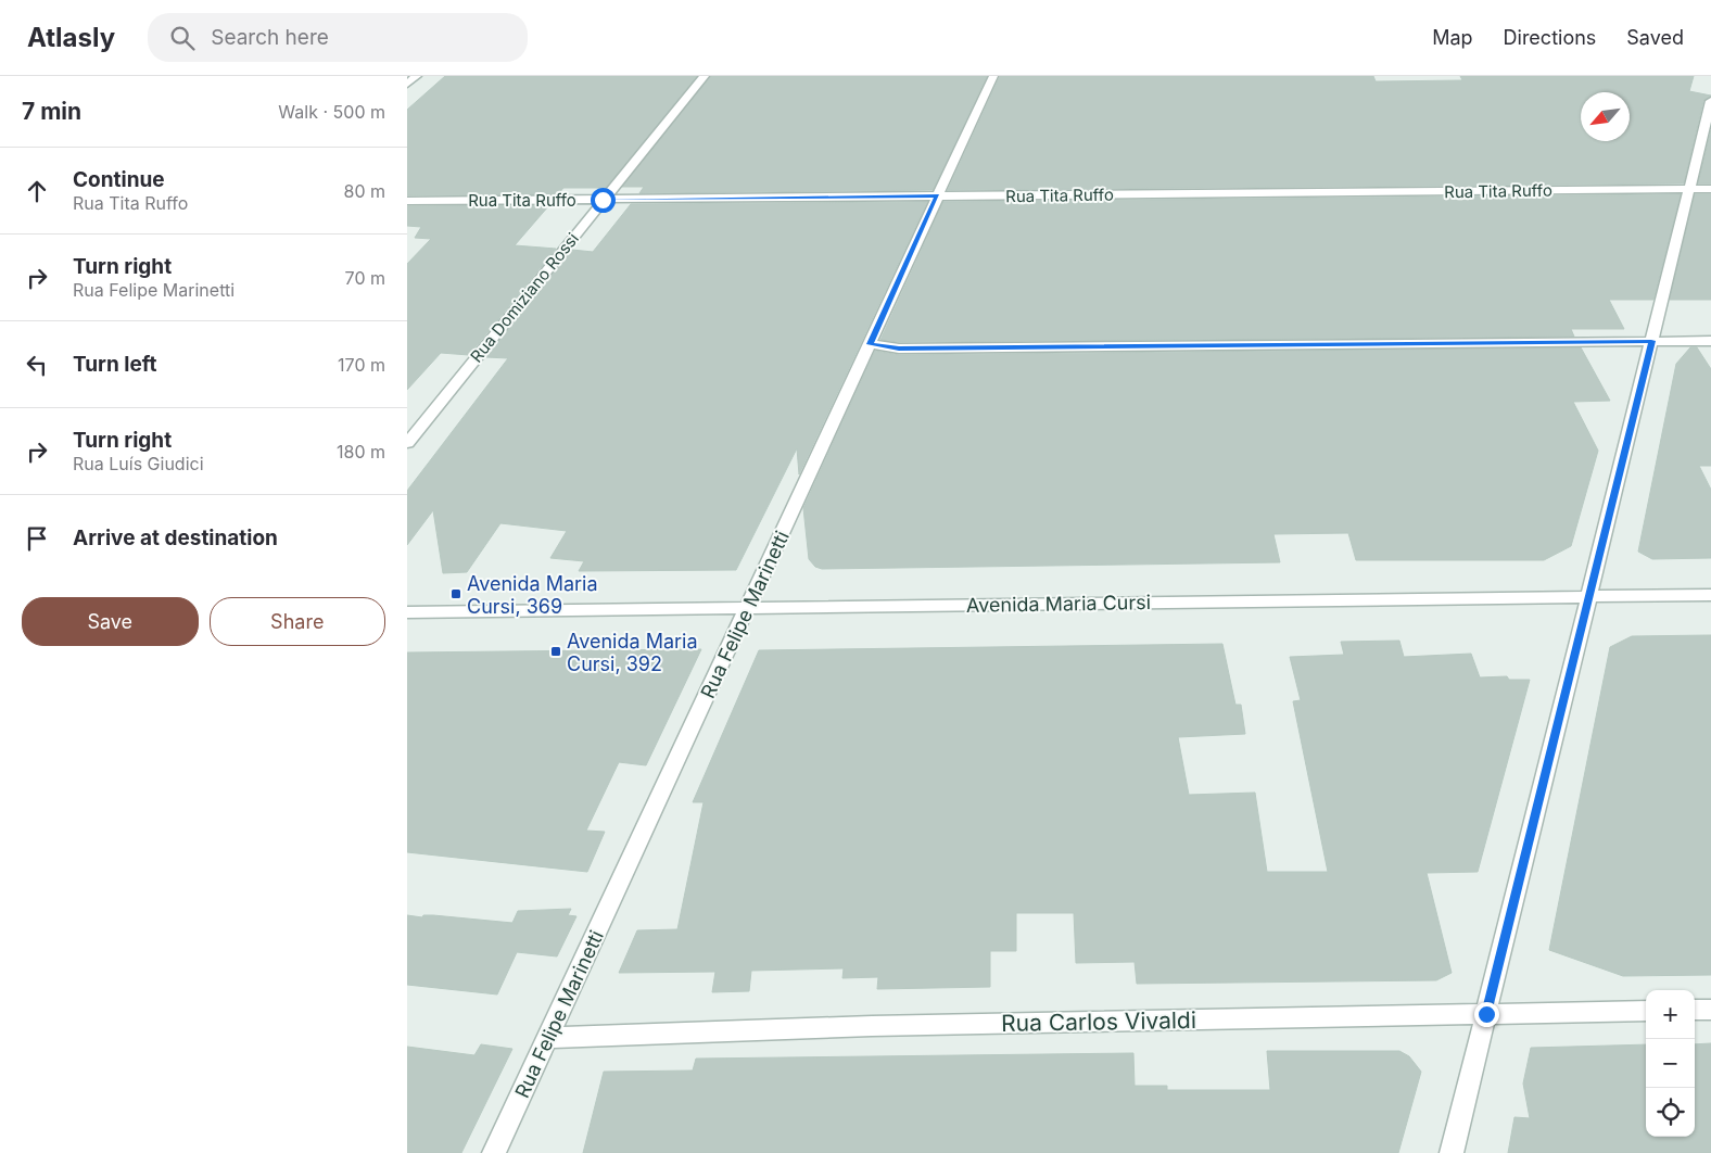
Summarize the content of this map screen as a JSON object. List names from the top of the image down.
{
  "streets": {
    "street": [
      "Rua Tita Ruffo",
      "Rua Domiziano Rossi",
      "Avenida Maria Cursi",
      "Rua Felipe Marinetti",
      "Rua Carlos Vivaldi"
    ]
  },
  "crossings": [
    ["Rua Tita Ruffo", "Rua Domiziano Rossi"],
    ["Rua Tita Ruffo", "Rua Felipe Marinetti"],
    ["Avenida Maria Cursi", "Rua Felipe Marinetti"],
    ["Rua Felipe Marinetti", "Rua Carlos Vivaldi"]
  ],
  "places": {
    "transit": ["Avenida Maria Cursi, 369", "Avenida Maria Cursi, 392"]
  },
  "north": "bottom left",
  "page": {
    "header": "Atlasly",
    "search": "Search here",
    "nav": ["Map", "Directions", "Saved"],
    "heading": ["7 min", "Walk · 500 m"],
    "list": [
      ["Continue", "Rua Tita Ruffo", "80 m"],
      ["Turn right", "Rua Felipe Marinetti", "70 m"],
      ["Turn left", "170 m"],
      ["Turn right", "Rua Luís Giudici", "180 m"],
      "Arrive at destination"
    ],
    "buttons": ["Save", "Share"],
    "map_buttons": ["+", "−"]
  }
}
